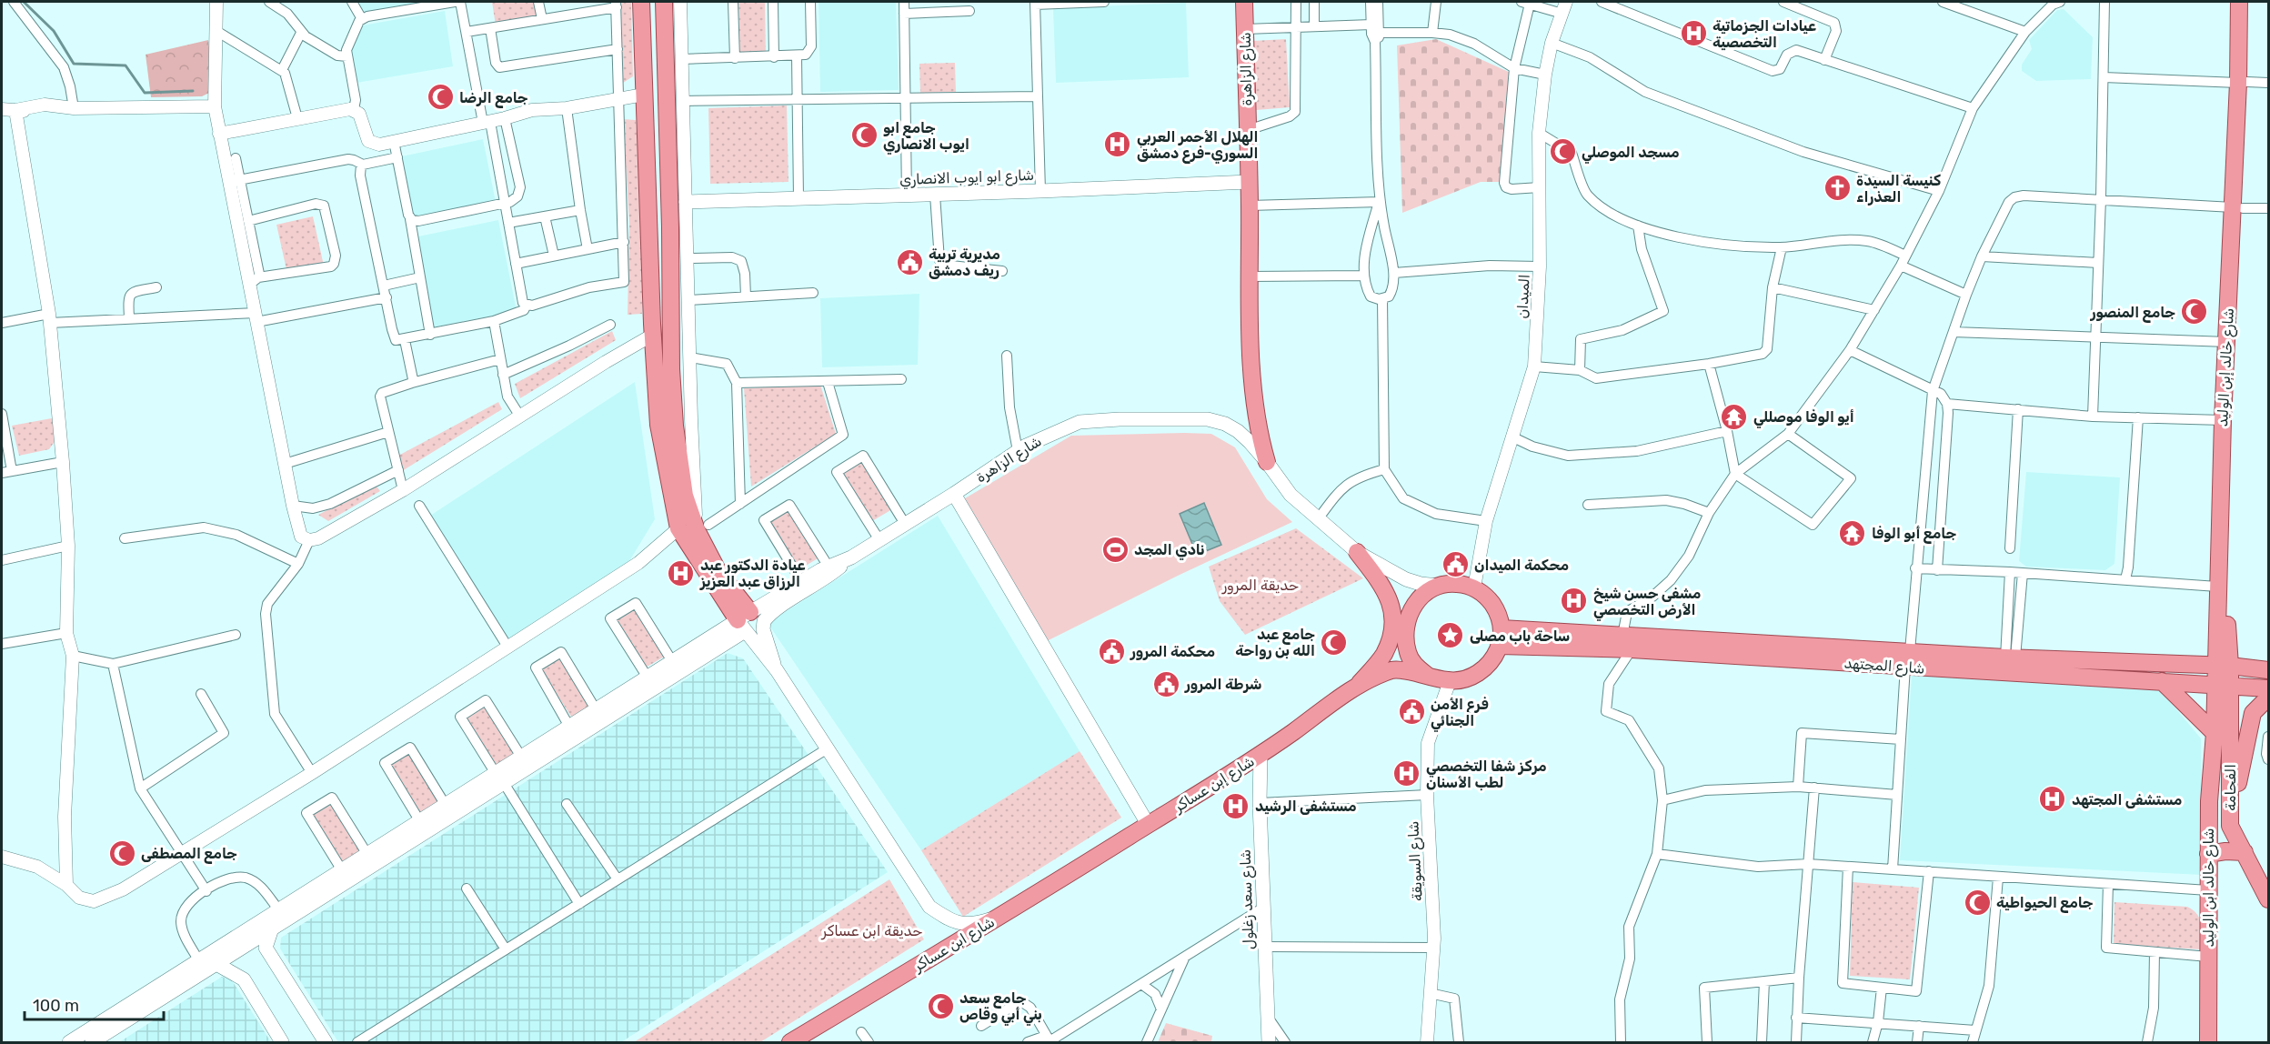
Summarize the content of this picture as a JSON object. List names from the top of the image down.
{
  "streets": {
    "main road": [
      "شارع الزاهرة",
      "شارع ابو ايوب الانصاري",
      "شارع خالد إبن الوليد",
      "شارع المجتهد",
      "شارع إبن عساكر",
      "الفحامة",
      "شارع خالد ابن الوليد",
      "شارع سعد زغلول",
      "شارع ابن عساكر"
    ],
    "street": ["الميدان", "شارع السويقة"]
  },
  "crossings": [
    ["شارع الزاهرة", "شارع ابو ايوب الانصاري"],
    ["شارع الزاهرة", "الميدان"],
    ["شارع الزاهرة", "شارع المجتهد"],
    ["شارع الزاهرة", "شارع إبن عساكر"],
    ["شارع الزاهرة", "شارع السويقة"],
    ["الميدان", "شارع المجتهد"],
    ["الميدان", "شارع إبن عساكر"],
    ["الميدان", "شارع السويقة"],
    ["شارع خالد إبن الوليد", "شارع المجتهد"],
    ["شارع خالد إبن الوليد", "الفحامة"],
    ["شارع خالد إبن الوليد", "شارع خالد ابن الوليد"],
    ["شارع المجتهد", "شارع إبن عساكر"],
    ["شارع المجتهد", "الفحامة"],
    ["شارع المجتهد", "شارع السويقة"],
    ["شارع إبن عساكر", "شارع السويقة"],
    ["شارع إبن عساكر", "شارع سعد زغلول"],
    ["شارع إبن عساكر", "شارع ابن عساكر"]
  ],
  "parks": ["حديقة المرور", "حديقة ابن عساكر"],
  "places": {
    "hospital": [
      "عيادات الجزماتية التخصصية",
      "الهلال الأحمر العربي السوري-فرع دمشق",
      "عيادة الدكتور عبد الرزاق عبد العزيز",
      "مشفى حسن شيخ الأرض التخصصي",
      "مركز شفا التخصصي لطب الأسنان",
      "مستشفى المجتهد",
      "مستشفى الرشيد"
    ],
    "mosque": [
      "جامع الرضا",
      "جامع ابو ايوب الانصاري",
      "مسجد الموصلي",
      "جامع المنصور",
      "جامع عبد الله بن رواحة",
      "جامع المصطفى",
      "جامع الحيواطية",
      "جامع سعد بني أبي وقاص"
    ],
    "church": ["كنيسة السيدة العذراء"],
    "public building": [
      "مديرية تربية ريف دمشق",
      "محكمة الميدان",
      "محكمة المرور",
      "شرطة المرور",
      "فرع الأمن الجنائي"
    ],
    "temple": ["أيو الوفا موصللي", "جامع أبو الوفا"],
    "sports": ["نادي المجد"],
    "place": ["ساحة باب مصلى"]
  },
  "scale_bar": "100 m"
}
